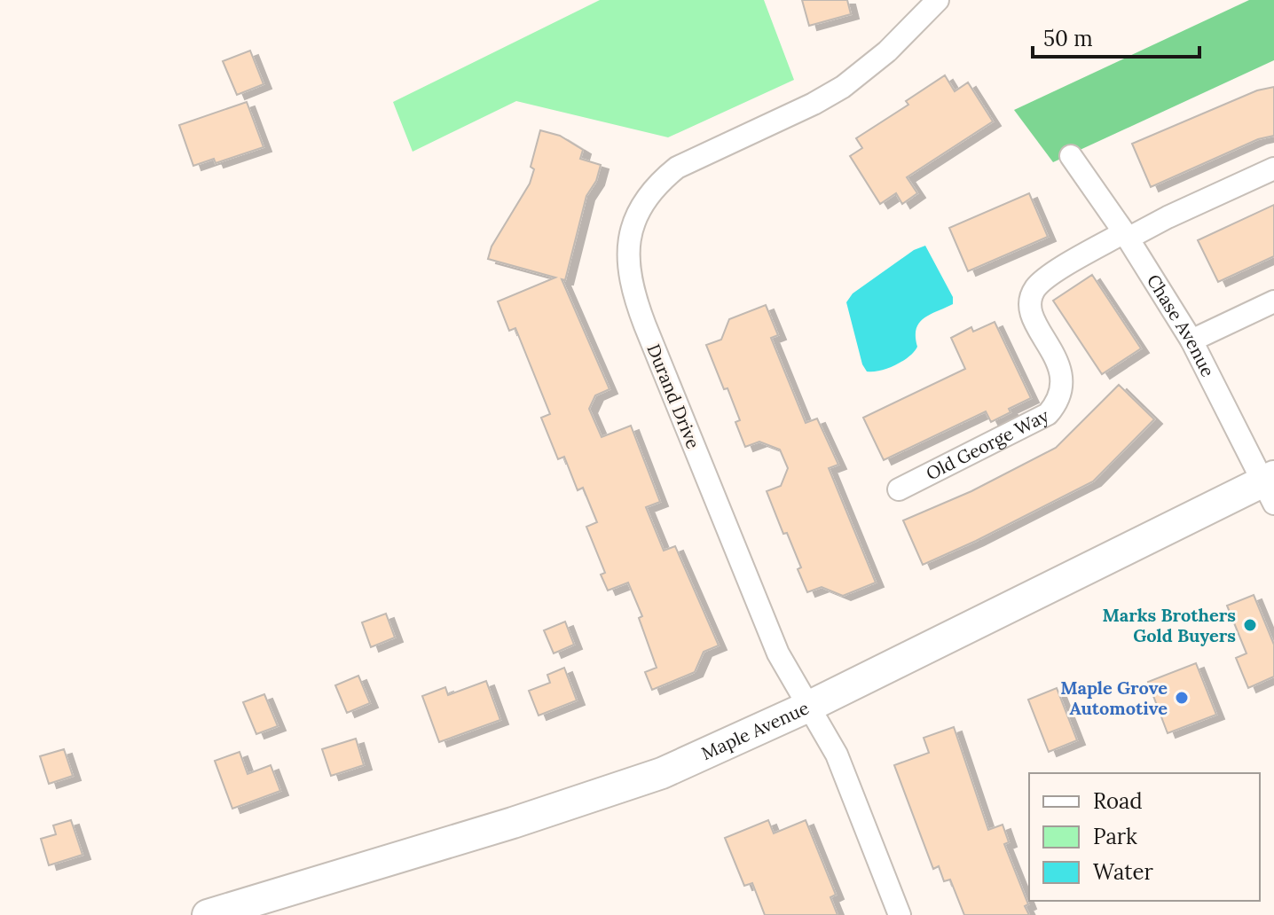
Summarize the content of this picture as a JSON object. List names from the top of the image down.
{
  "streets": {
    "main road": ["Maple Avenue"],
    "street": ["Chase Avenue", "Durand Drive", "Old George Way"]
  },
  "crossings": [
    ["Chase Avenue", "Old George Way"],
    ["Chase Avenue", "Maple Avenue"],
    ["Durand Drive", "Maple Avenue"]
  ],
  "places": ["Marks Brothers Gold Buyers", "Maple Grove Automotive"],
  "legend": ["Road", "Park", "Water"],
  "scale_bar": "50 m"
}
